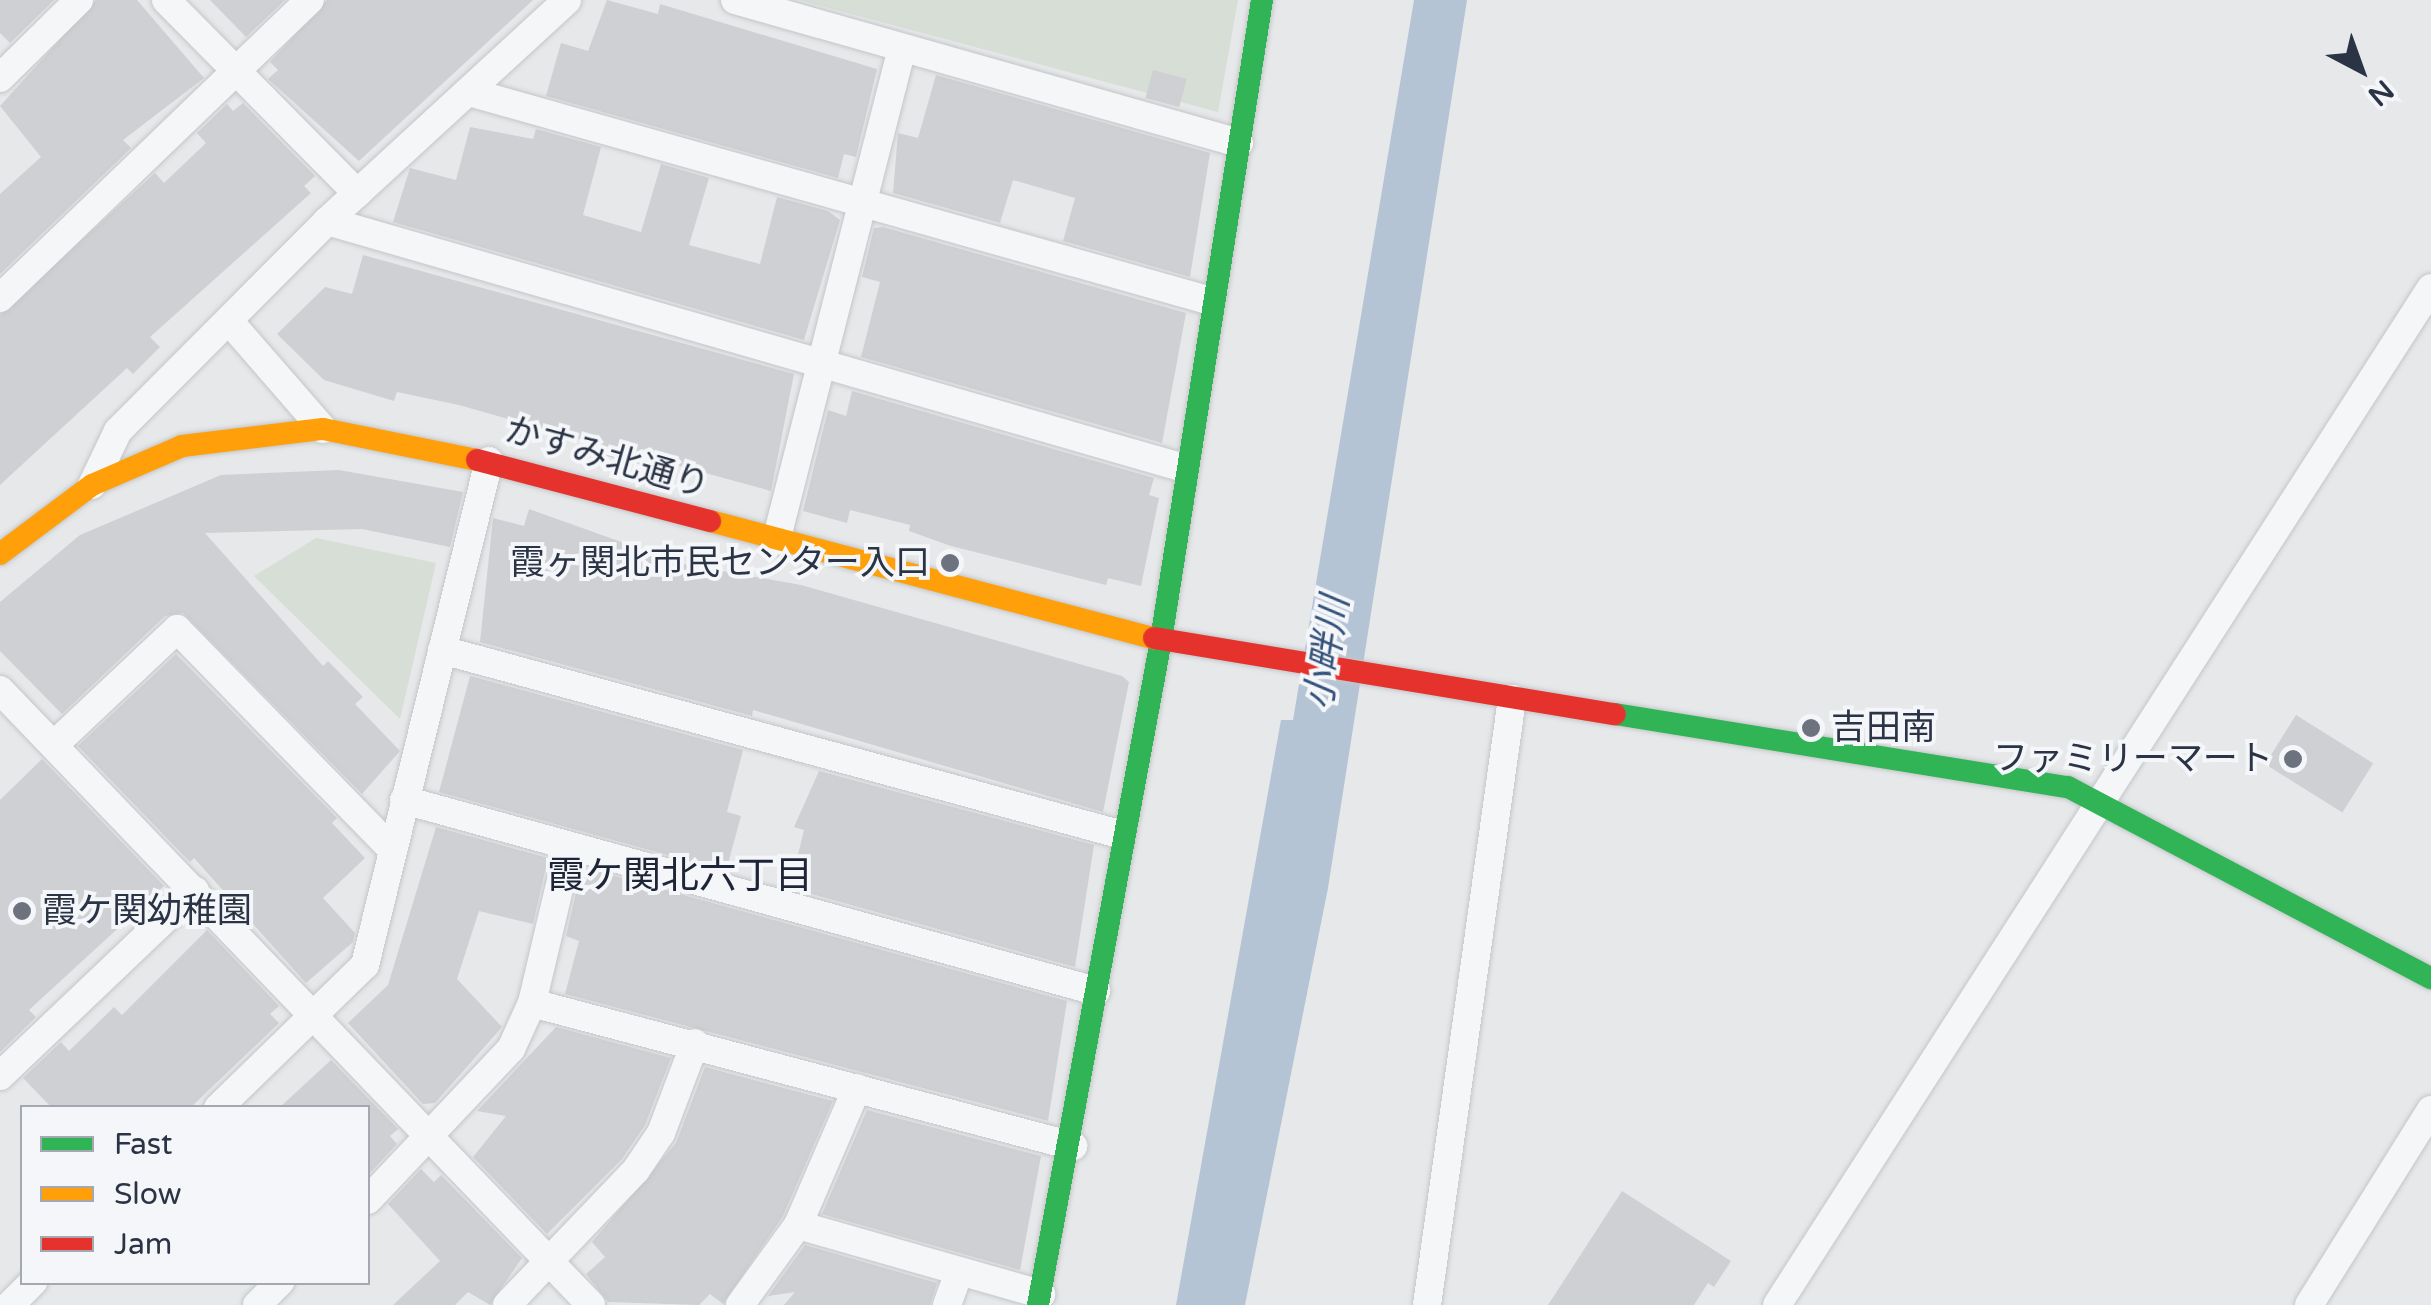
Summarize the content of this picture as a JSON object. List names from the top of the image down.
{
  "streets": {
    "street": ["かすみ北通り"]
  },
  "districts": ["霞ケ関北六丁目"],
  "water": ["小畔川"],
  "places": [
    "霞ヶ関北市民センター入口",
    "吉田南",
    "ファミリーマート",
    "霞ケ関幼稚園"
  ],
  "legend": ["Fast", "Slow", "Jam"],
  "north": "bottom right"
}
